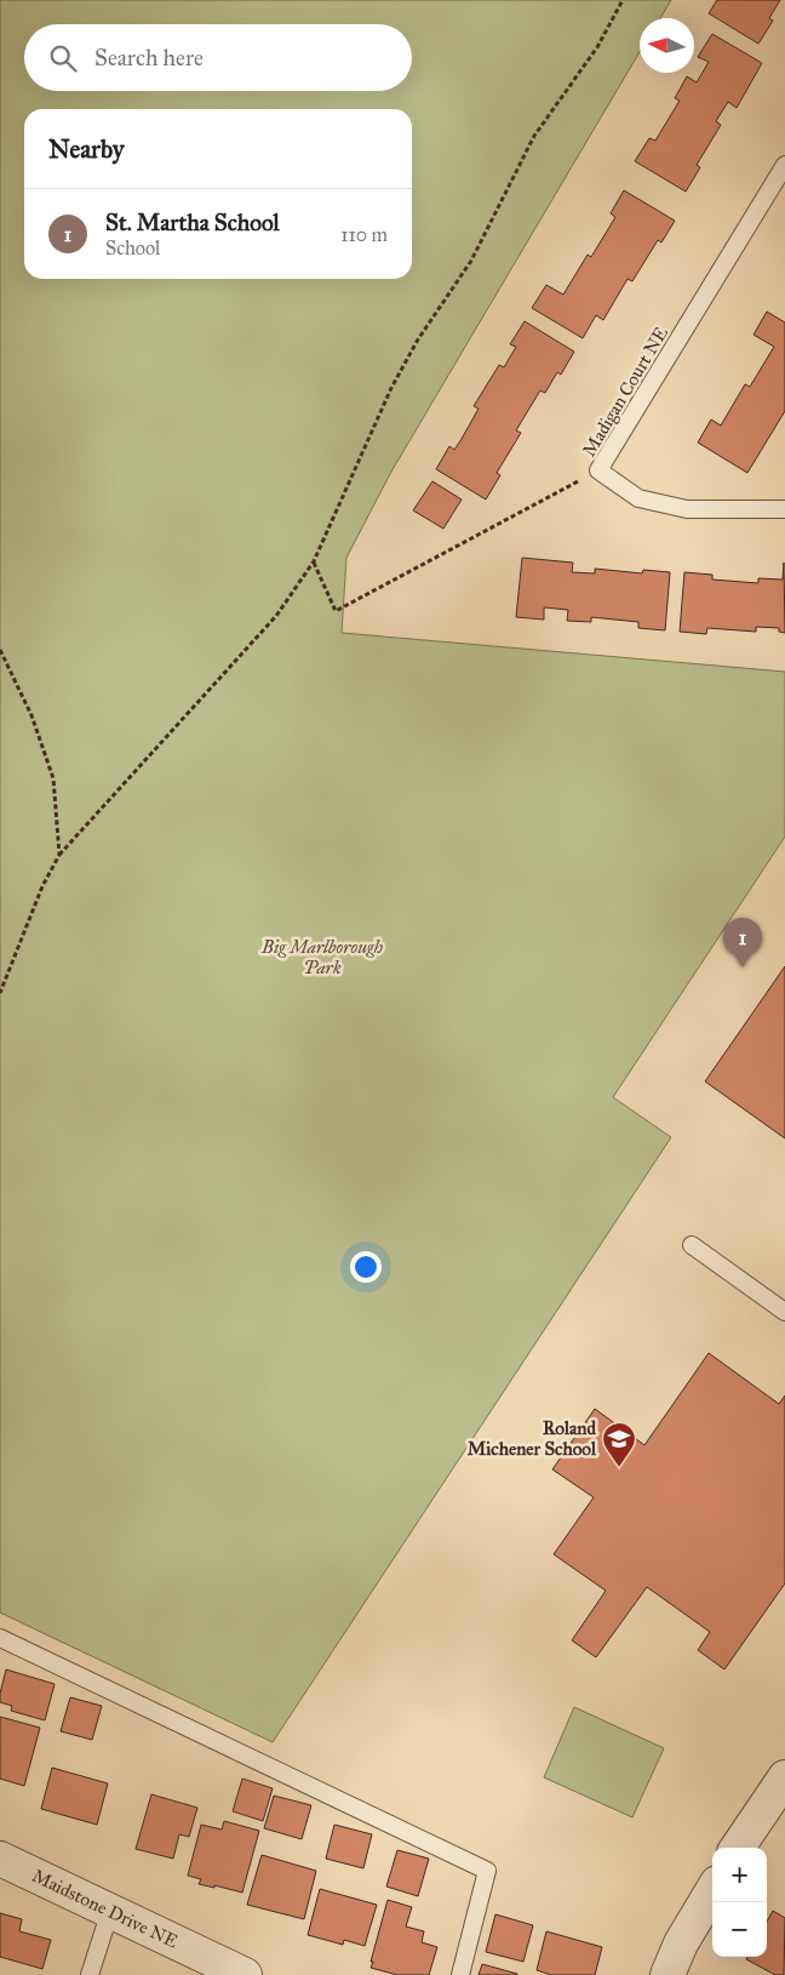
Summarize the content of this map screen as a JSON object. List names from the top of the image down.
{
  "streets": {
    "street": ["Maidstone Drive NE"],
    "lane": ["Madigan Court NE"]
  },
  "parks": ["Big Marlborough Park"],
  "places": {
    "school or university": ["Roland Michener School"]
  },
  "north": "left",
  "page": {
    "search": "Search here",
    "heading": "Nearby",
    "list": [
      {
        "mark": "1",
        "name": "St. Martha School",
        "note": "School",
        "value": "110 m"
      }
    ],
    "pins": "1",
    "map_buttons": ["+", "−"]
  }
}
